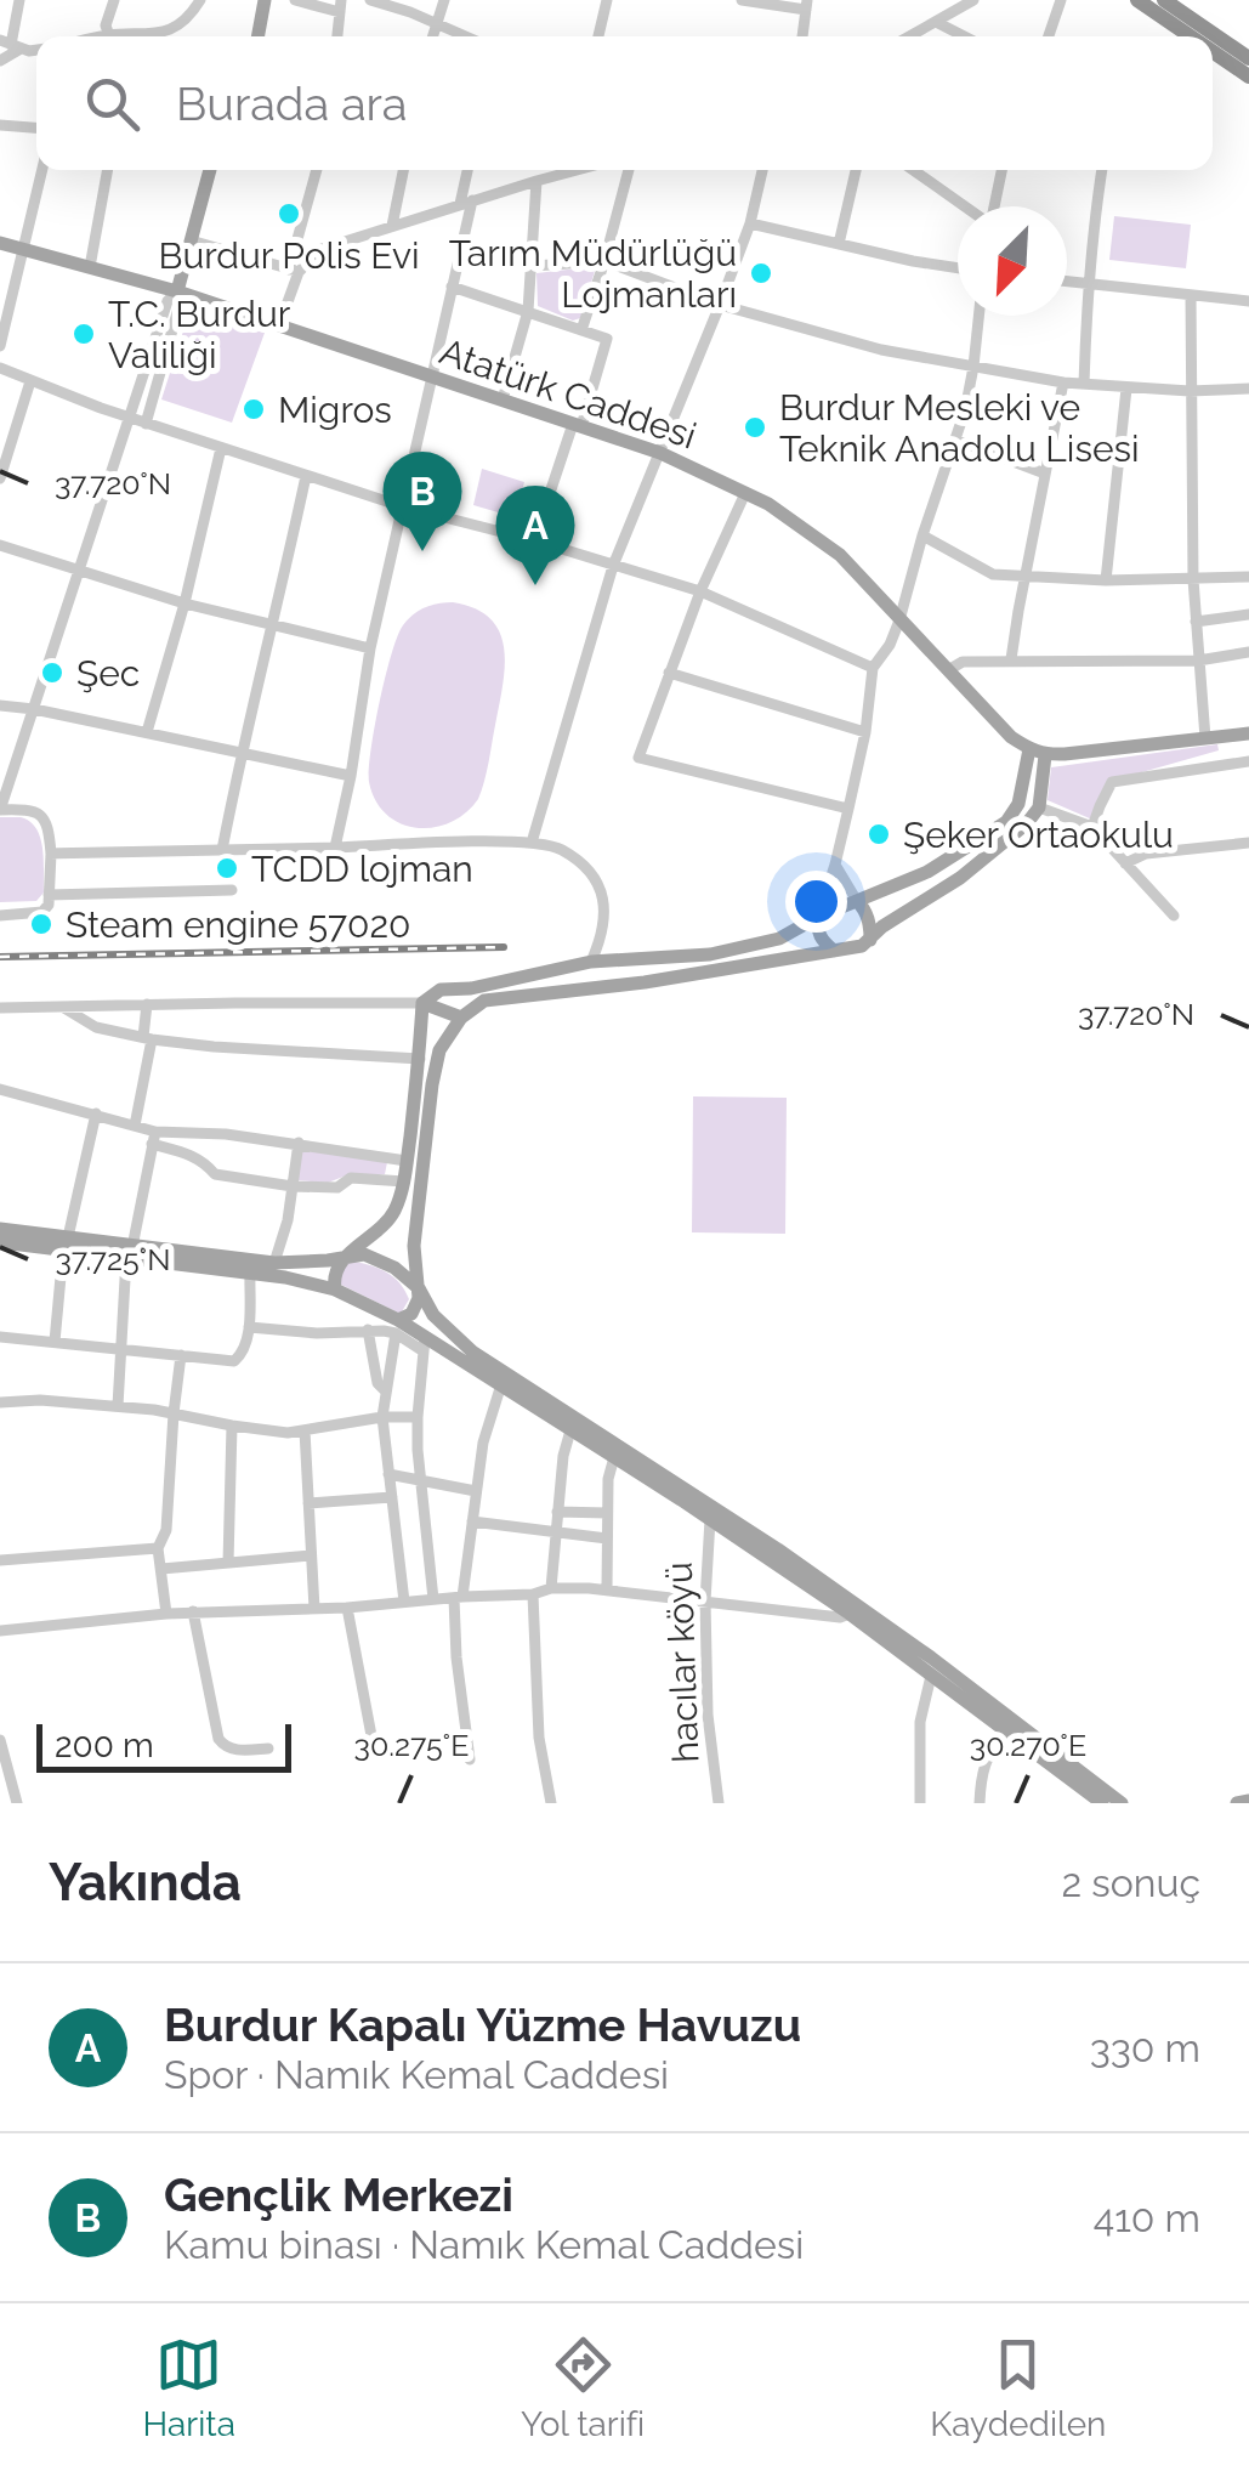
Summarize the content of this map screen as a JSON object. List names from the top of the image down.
{
  "streets": {
    "main road": ["Atatürk Caddesi"],
    "street": ["hacılar köyü"]
  },
  "places": [
    "Burdur Polis Evi",
    "Tarım Müdürlüğü Lojmanları",
    "T.C. Burdur Valiliği",
    "Migros",
    "Burdur Mesleki ve Teknik Anadolu Lisesi",
    "Şec",
    "Şeker Ortaokulu",
    "TCDD lojman",
    "Steam engine 57020"
  ],
  "scale_bar": "200 m",
  "north": "bottom left",
  "page": {
    "search": "Burada ara",
    "pins": ["B", "A"],
    "scale": "200 m",
    "heading": ["Yakında", "2 sonuç"],
    "list": [
      {
        "mark": "A",
        "name": "Burdur Kapalı Yüzme Havuzu",
        "note": "Spor · Namık Kemal Caddesi",
        "value": "330 m"
      },
      {
        "mark": "B",
        "name": "Gençlik Merkezi",
        "note": "Kamu binası · Namık Kemal Caddesi",
        "value": "410 m"
      }
    ],
    "nav": ["Harita", "Yol tarifi", "Kaydedilen"]
  },
  "coordinates": [
    "37.720°N",
    "37.725°N",
    "30.275°E",
    "30.270°E"
  ]
}
